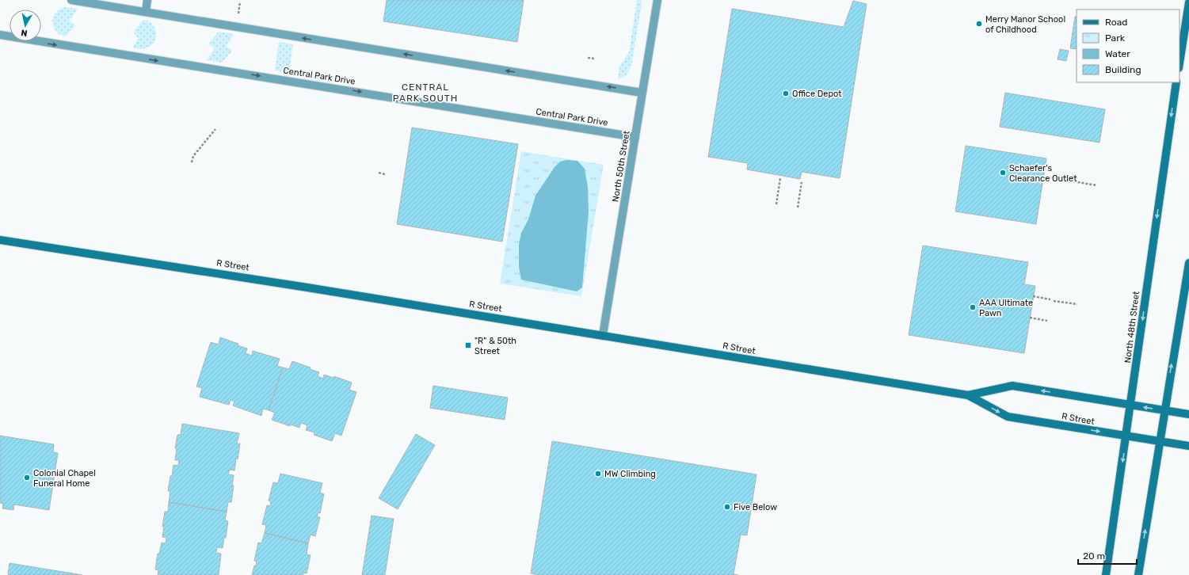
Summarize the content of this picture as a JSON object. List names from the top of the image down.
{
  "streets": {
    "main road": ["R Street", "North 48th Street"],
    "street": ["Central Park Drive", "North 50th Street"]
  },
  "crossings": [
    ["Central Park Drive", "North 50th Street"],
    ["North 50th Street", "R Street"],
    ["R Street", "North 48th Street"]
  ],
  "districts": ["CENTRAL PARK SOUTH"],
  "places": {
    "other": [
      "Merry Manor School of Childhood",
      "Office Depot",
      "Schaefer's Clearance Outlet",
      "AAA Ultimate Pawn",
      "MW Climbing",
      "Colonial Chapel Funeral Home",
      "Five Below"
    ],
    "transit": ["\"R\" & 50th Street"]
  },
  "legend": [
    "Road",
    "Park",
    "Water",
    "Building"
  ],
  "scale_bar": "20 m",
  "north": "bottom"
}
